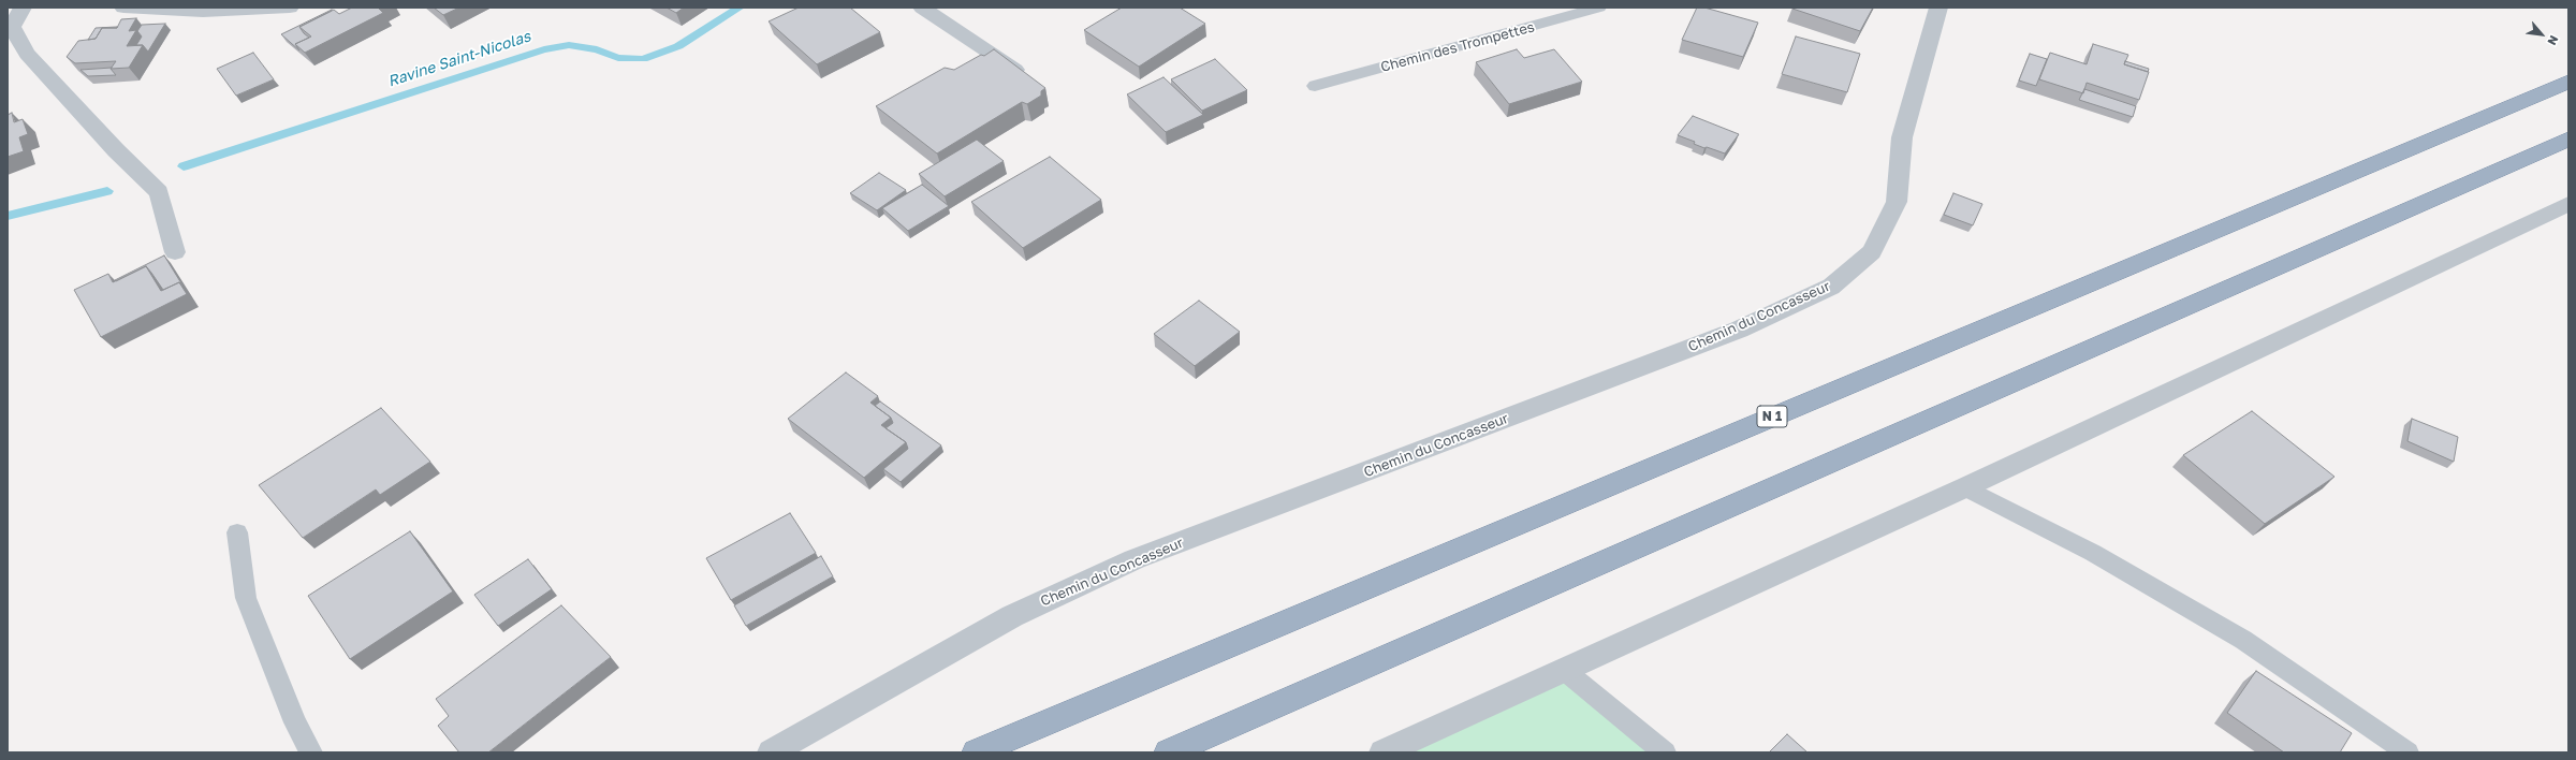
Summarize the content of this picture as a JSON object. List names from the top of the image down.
{
  "streets": {
    "highway": ["N 1"],
    "street": ["Chemin du Concasseur"],
    "lane": ["Chemin des Trompettes"]
  },
  "water": ["Ravine Saint-Nicolas"],
  "north": "bottom right"
}
